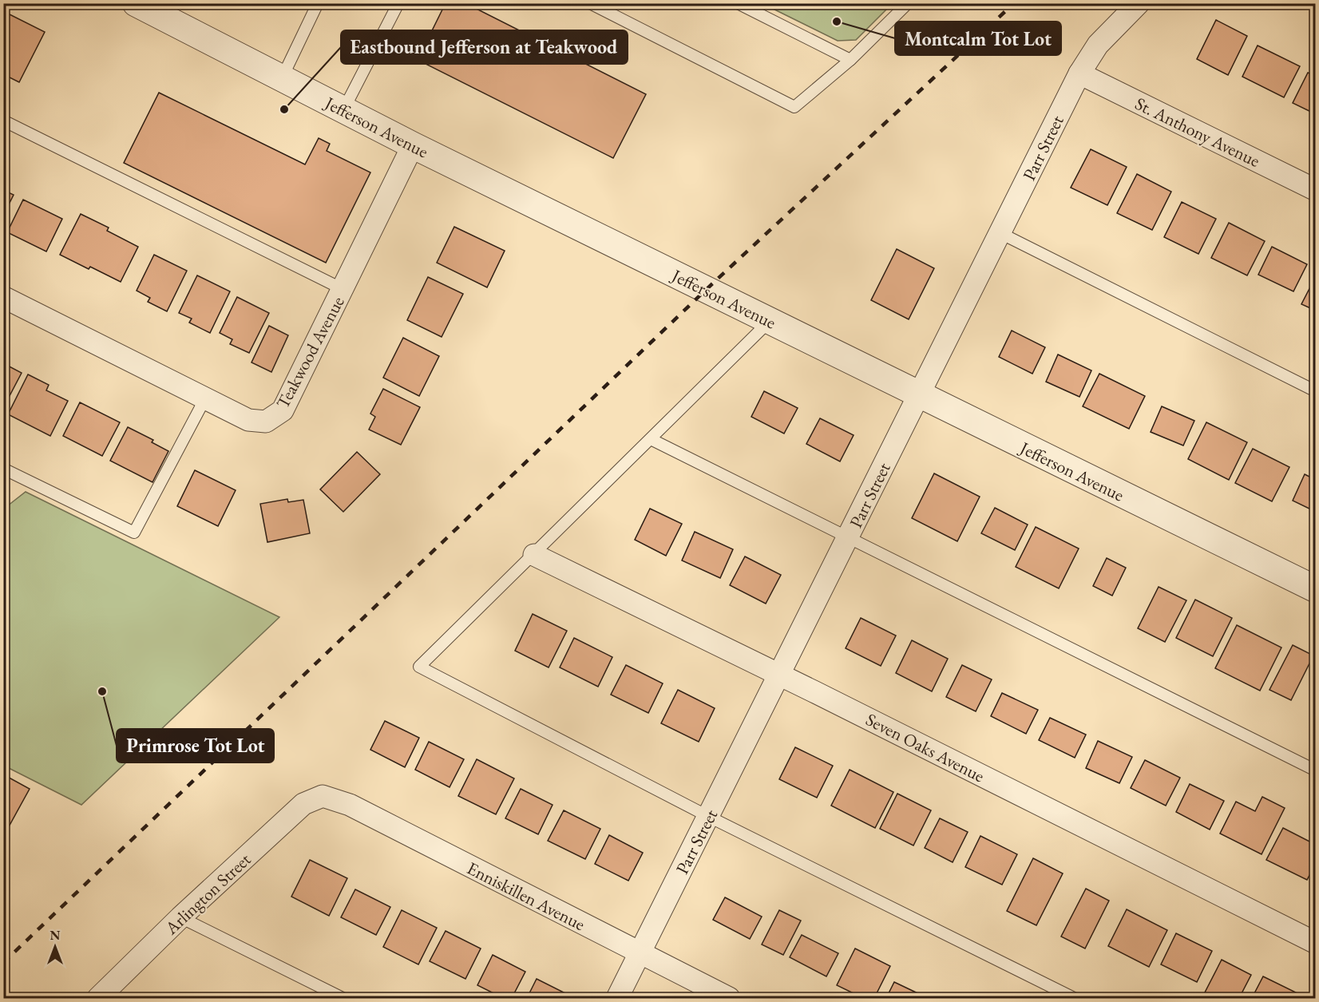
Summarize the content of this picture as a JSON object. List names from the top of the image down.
{
  "streets": {
    "street": [
      "Jefferson Avenue",
      "St. Anthony Avenue",
      "Parr Street",
      "Teakwood Avenue",
      "Seven Oaks Avenue",
      "Arlington Street",
      "Enniskillen Avenue"
    ]
  },
  "crossings": [
    ["Jefferson Avenue", "Parr Street"],
    ["Jefferson Avenue", "Teakwood Avenue"],
    ["St. Anthony Avenue", "Parr Street"],
    ["Parr Street", "Seven Oaks Avenue"],
    ["Parr Street", "Enniskillen Avenue"],
    ["Arlington Street", "Enniskillen Avenue"]
  ],
  "places": ["Montcalm Tot Lot", "Eastbound Jefferson at Teakwood", "Primrose Tot Lot"],
  "north": "top"
}
